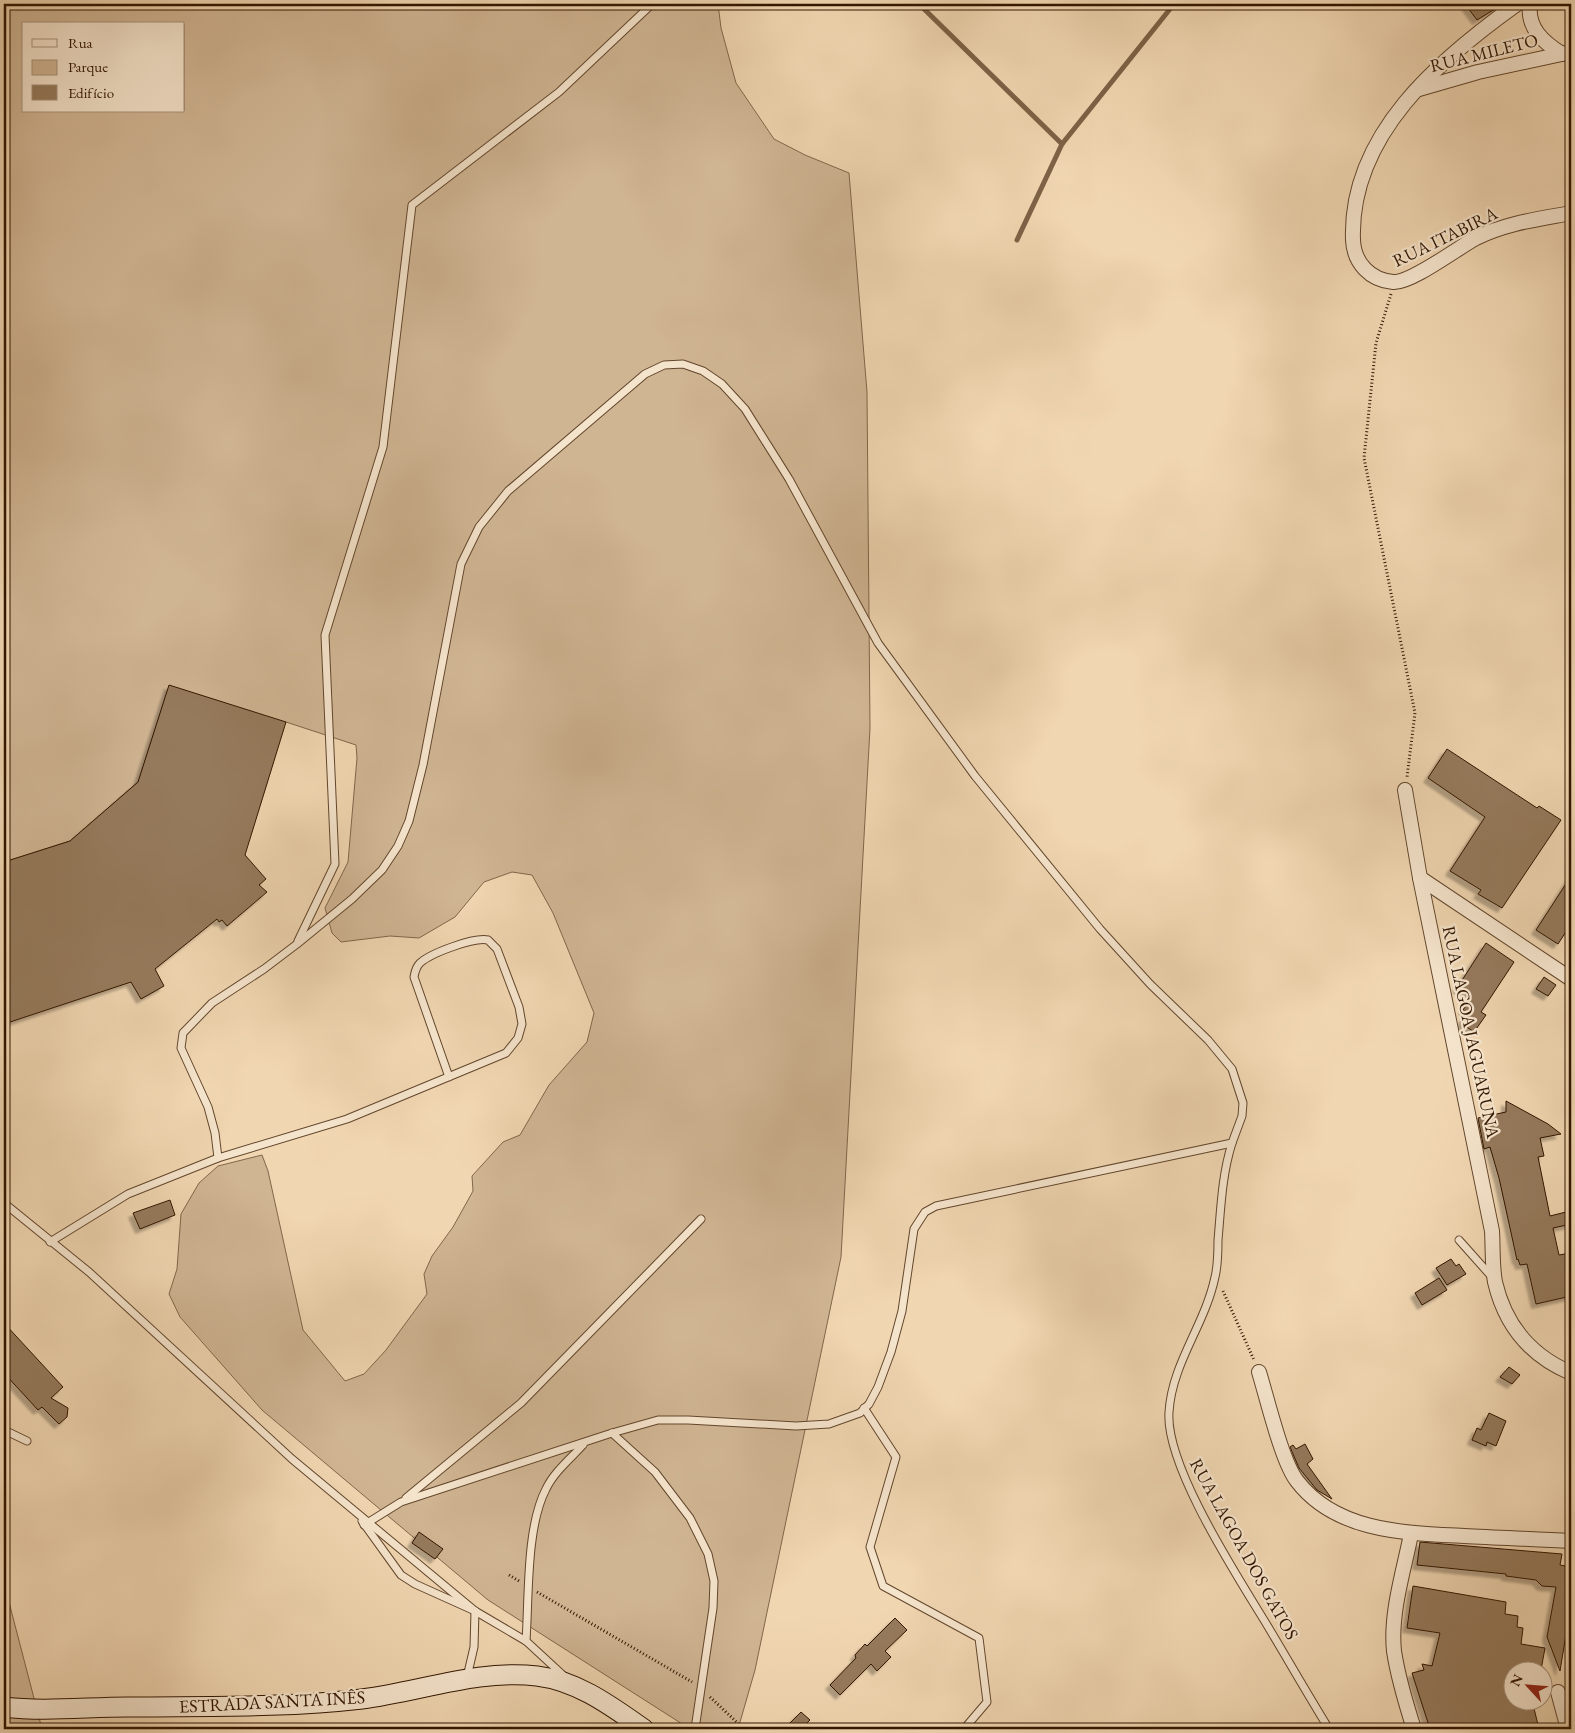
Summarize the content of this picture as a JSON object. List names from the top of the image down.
{
  "streets": {
    "main road": ["ESTRADA SANTA INÊS"],
    "street": ["RUA MILETO", "RUA ITABIRA", "RUA LAGOA JAGUARUNA"],
    "lane": ["RUA LAGOA DOS GATOS"]
  },
  "crossings": [
    ["RUA MILETO", "RUA ITABIRA"]
  ],
  "legend": ["Rua", "Parque", "Edifício"],
  "north": "top left"
}
